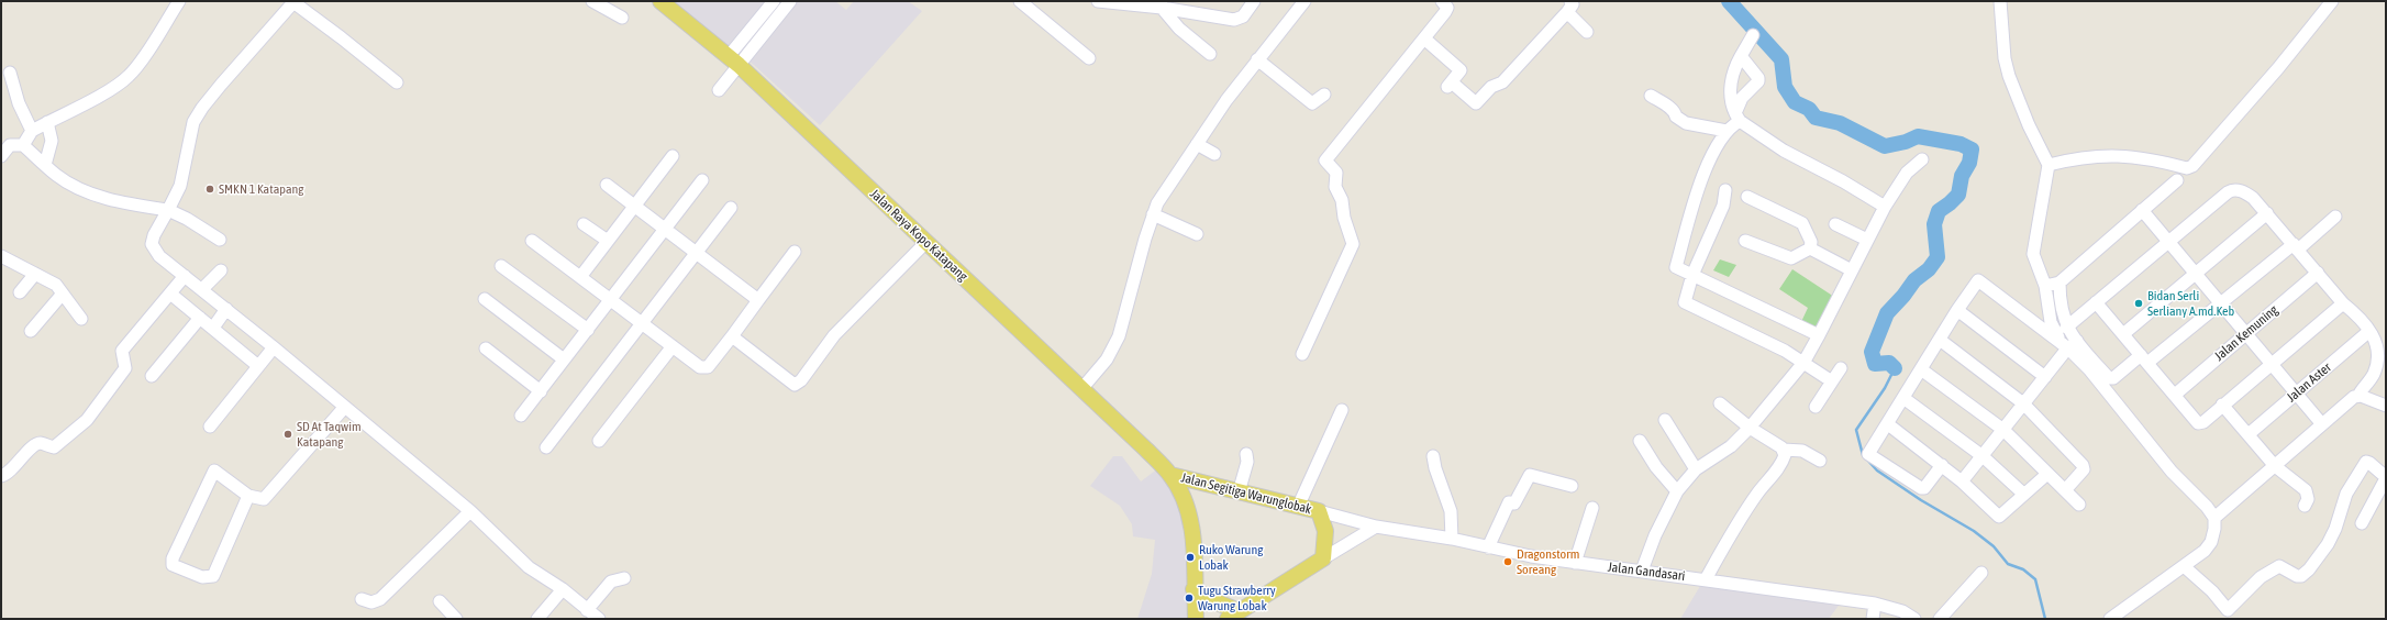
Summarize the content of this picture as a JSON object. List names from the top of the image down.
{
  "streets": {
    "main road": ["Jalan Raya Kopo Katapang", "Jalan Segitiga Warunglobak"],
    "street": ["Jalan Kemuning", "Jalan Aster", "Jalan Gandasari"]
  },
  "crossings": [
    ["Jalan Raya Kopo Katapang", "Jalan Segitiga Warunglobak"],
    ["Jalan Segitiga Warunglobak", "Jalan Gandasari"]
  ],
  "places": [
    "SMKN 1 Katapang",
    "Bidan Serli Serliany A.md.Keb",
    "SD At Taqwim Katapang",
    "Ruko Warung Lobak",
    "Dragonstorm Soreang",
    "Tugu Strawberry Warung Lobak"
  ]
}
